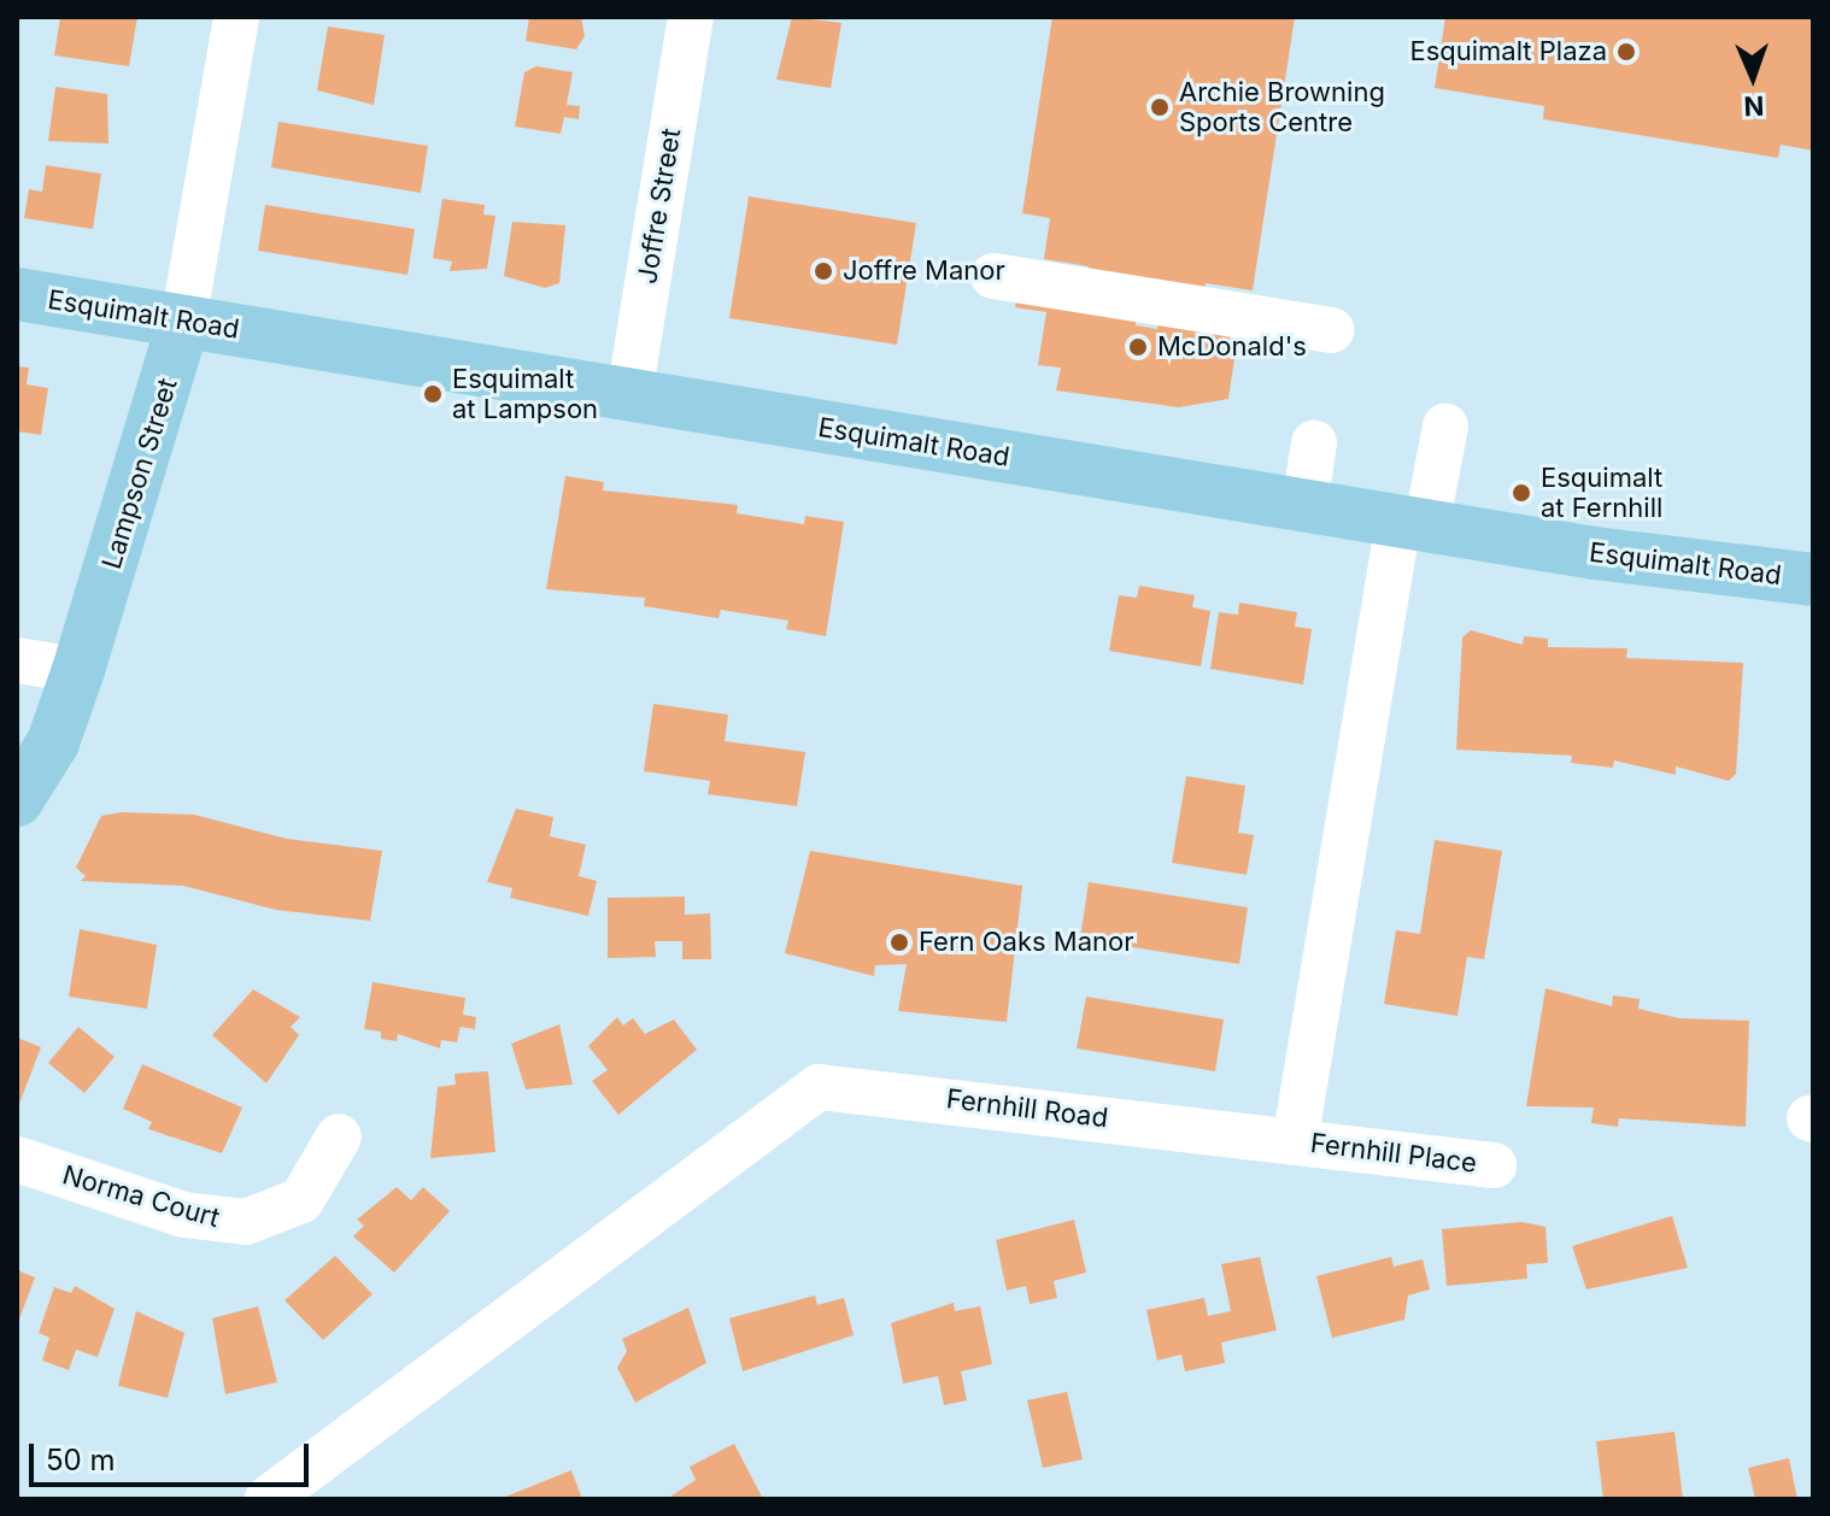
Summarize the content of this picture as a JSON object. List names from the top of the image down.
{
  "streets": {
    "main road": ["Esquimalt Road", "Lampson Street"],
    "street": [
      "Joffre Street",
      "Fernhill Road",
      "Fernhill Place",
      "Norma Court"
    ]
  },
  "crossings": [
    ["Joffre Street", "Esquimalt Road"],
    ["Esquimalt Road", "Lampson Street"],
    ["Fernhill Road", "Fernhill Place"]
  ],
  "places": [
    "Esquimalt Plaza",
    "Archie Browning Sports Centre",
    "Joffre Manor",
    "McDonald's",
    "Esquimalt at Lampson",
    "Esquimalt at Fernhill",
    "Fern Oaks Manor"
  ],
  "scale_bar": "50 m",
  "north": "bottom"
}
